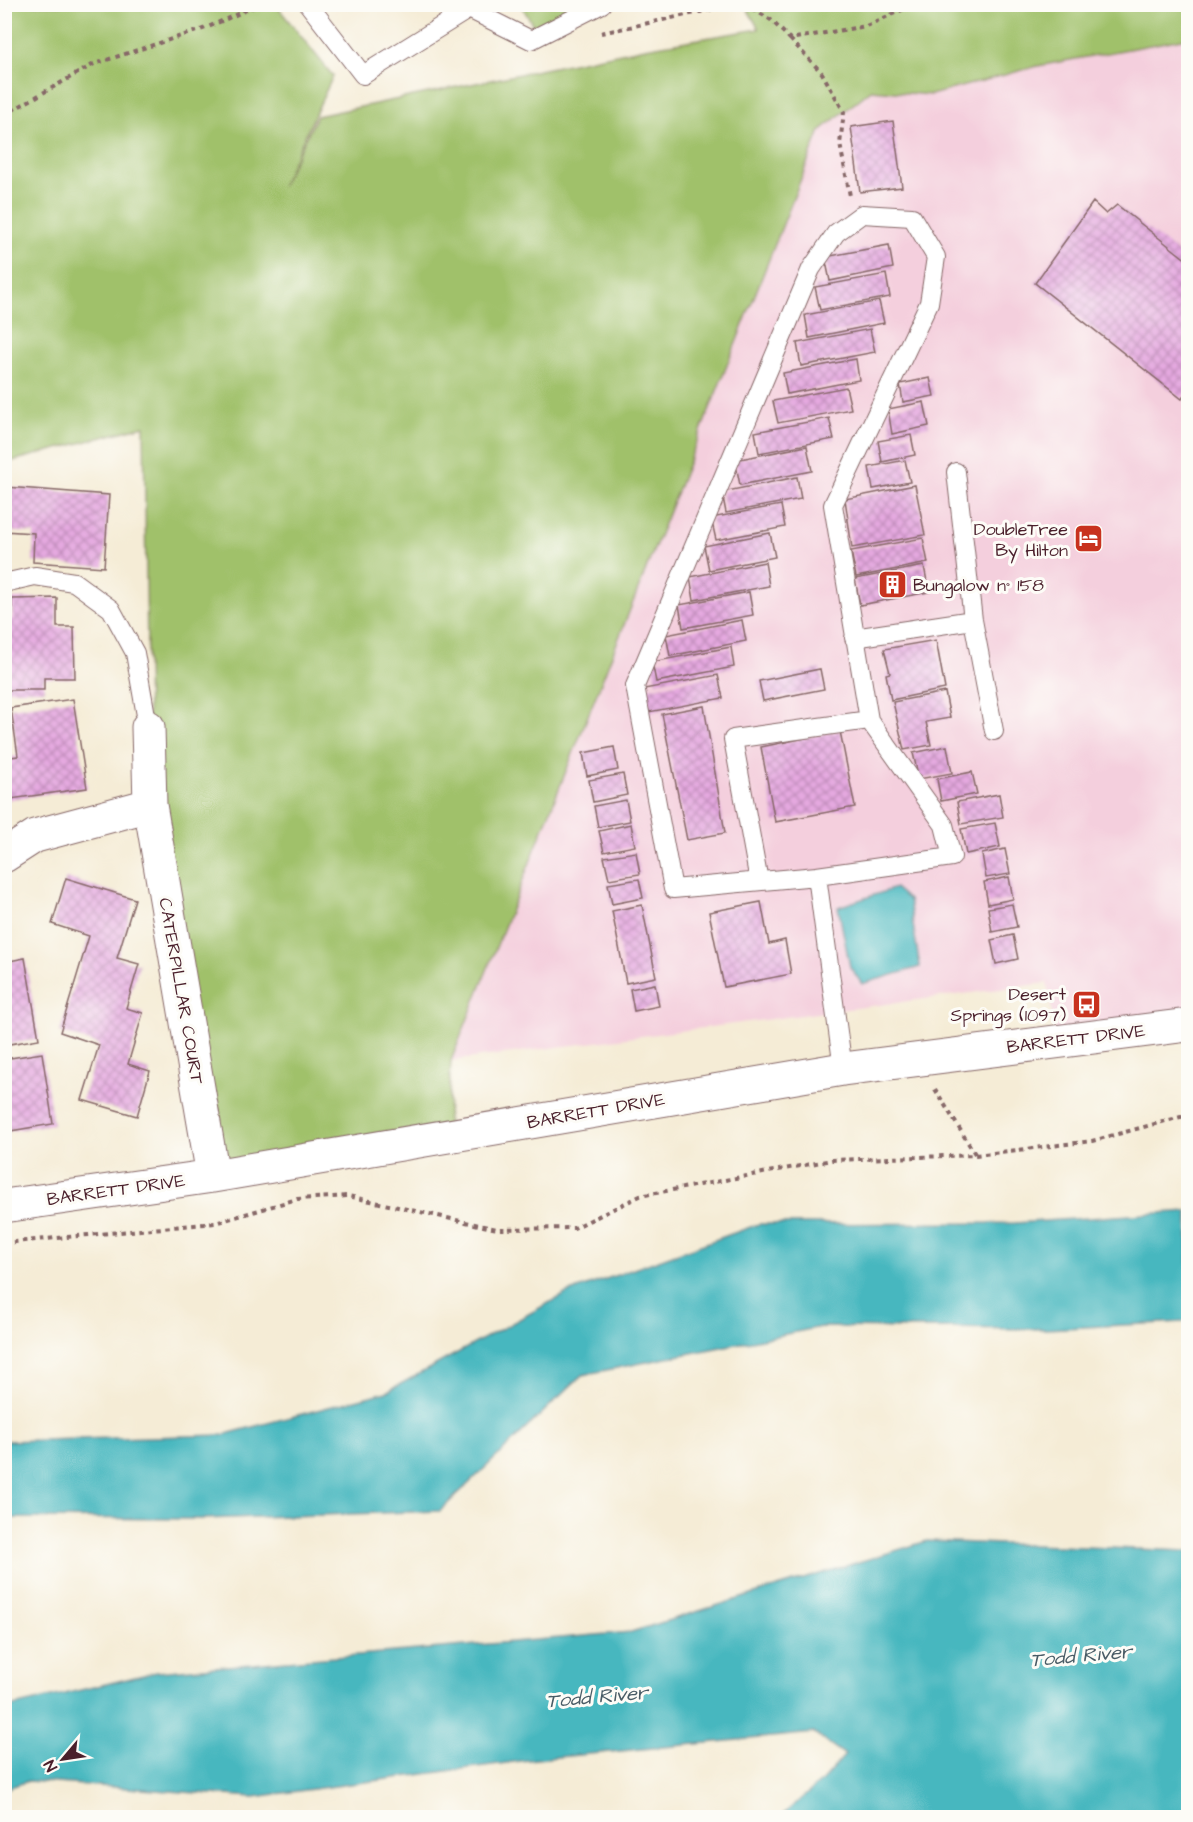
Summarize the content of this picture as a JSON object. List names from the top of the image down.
{
  "streets": {
    "street": ["CATERPILLAR COURT", "BARRETT DRIVE"]
  },
  "crossings": [
    ["CATERPILLAR COURT", "BARRETT DRIVE"]
  ],
  "water": ["Todd River"],
  "places": {
    "hotel": ["DoubleTree By Hilton"],
    "building": ["Bungalow n° 158"],
    "bus stop": ["Desert Springs (1097)"]
  },
  "north": "bottom left"
}
